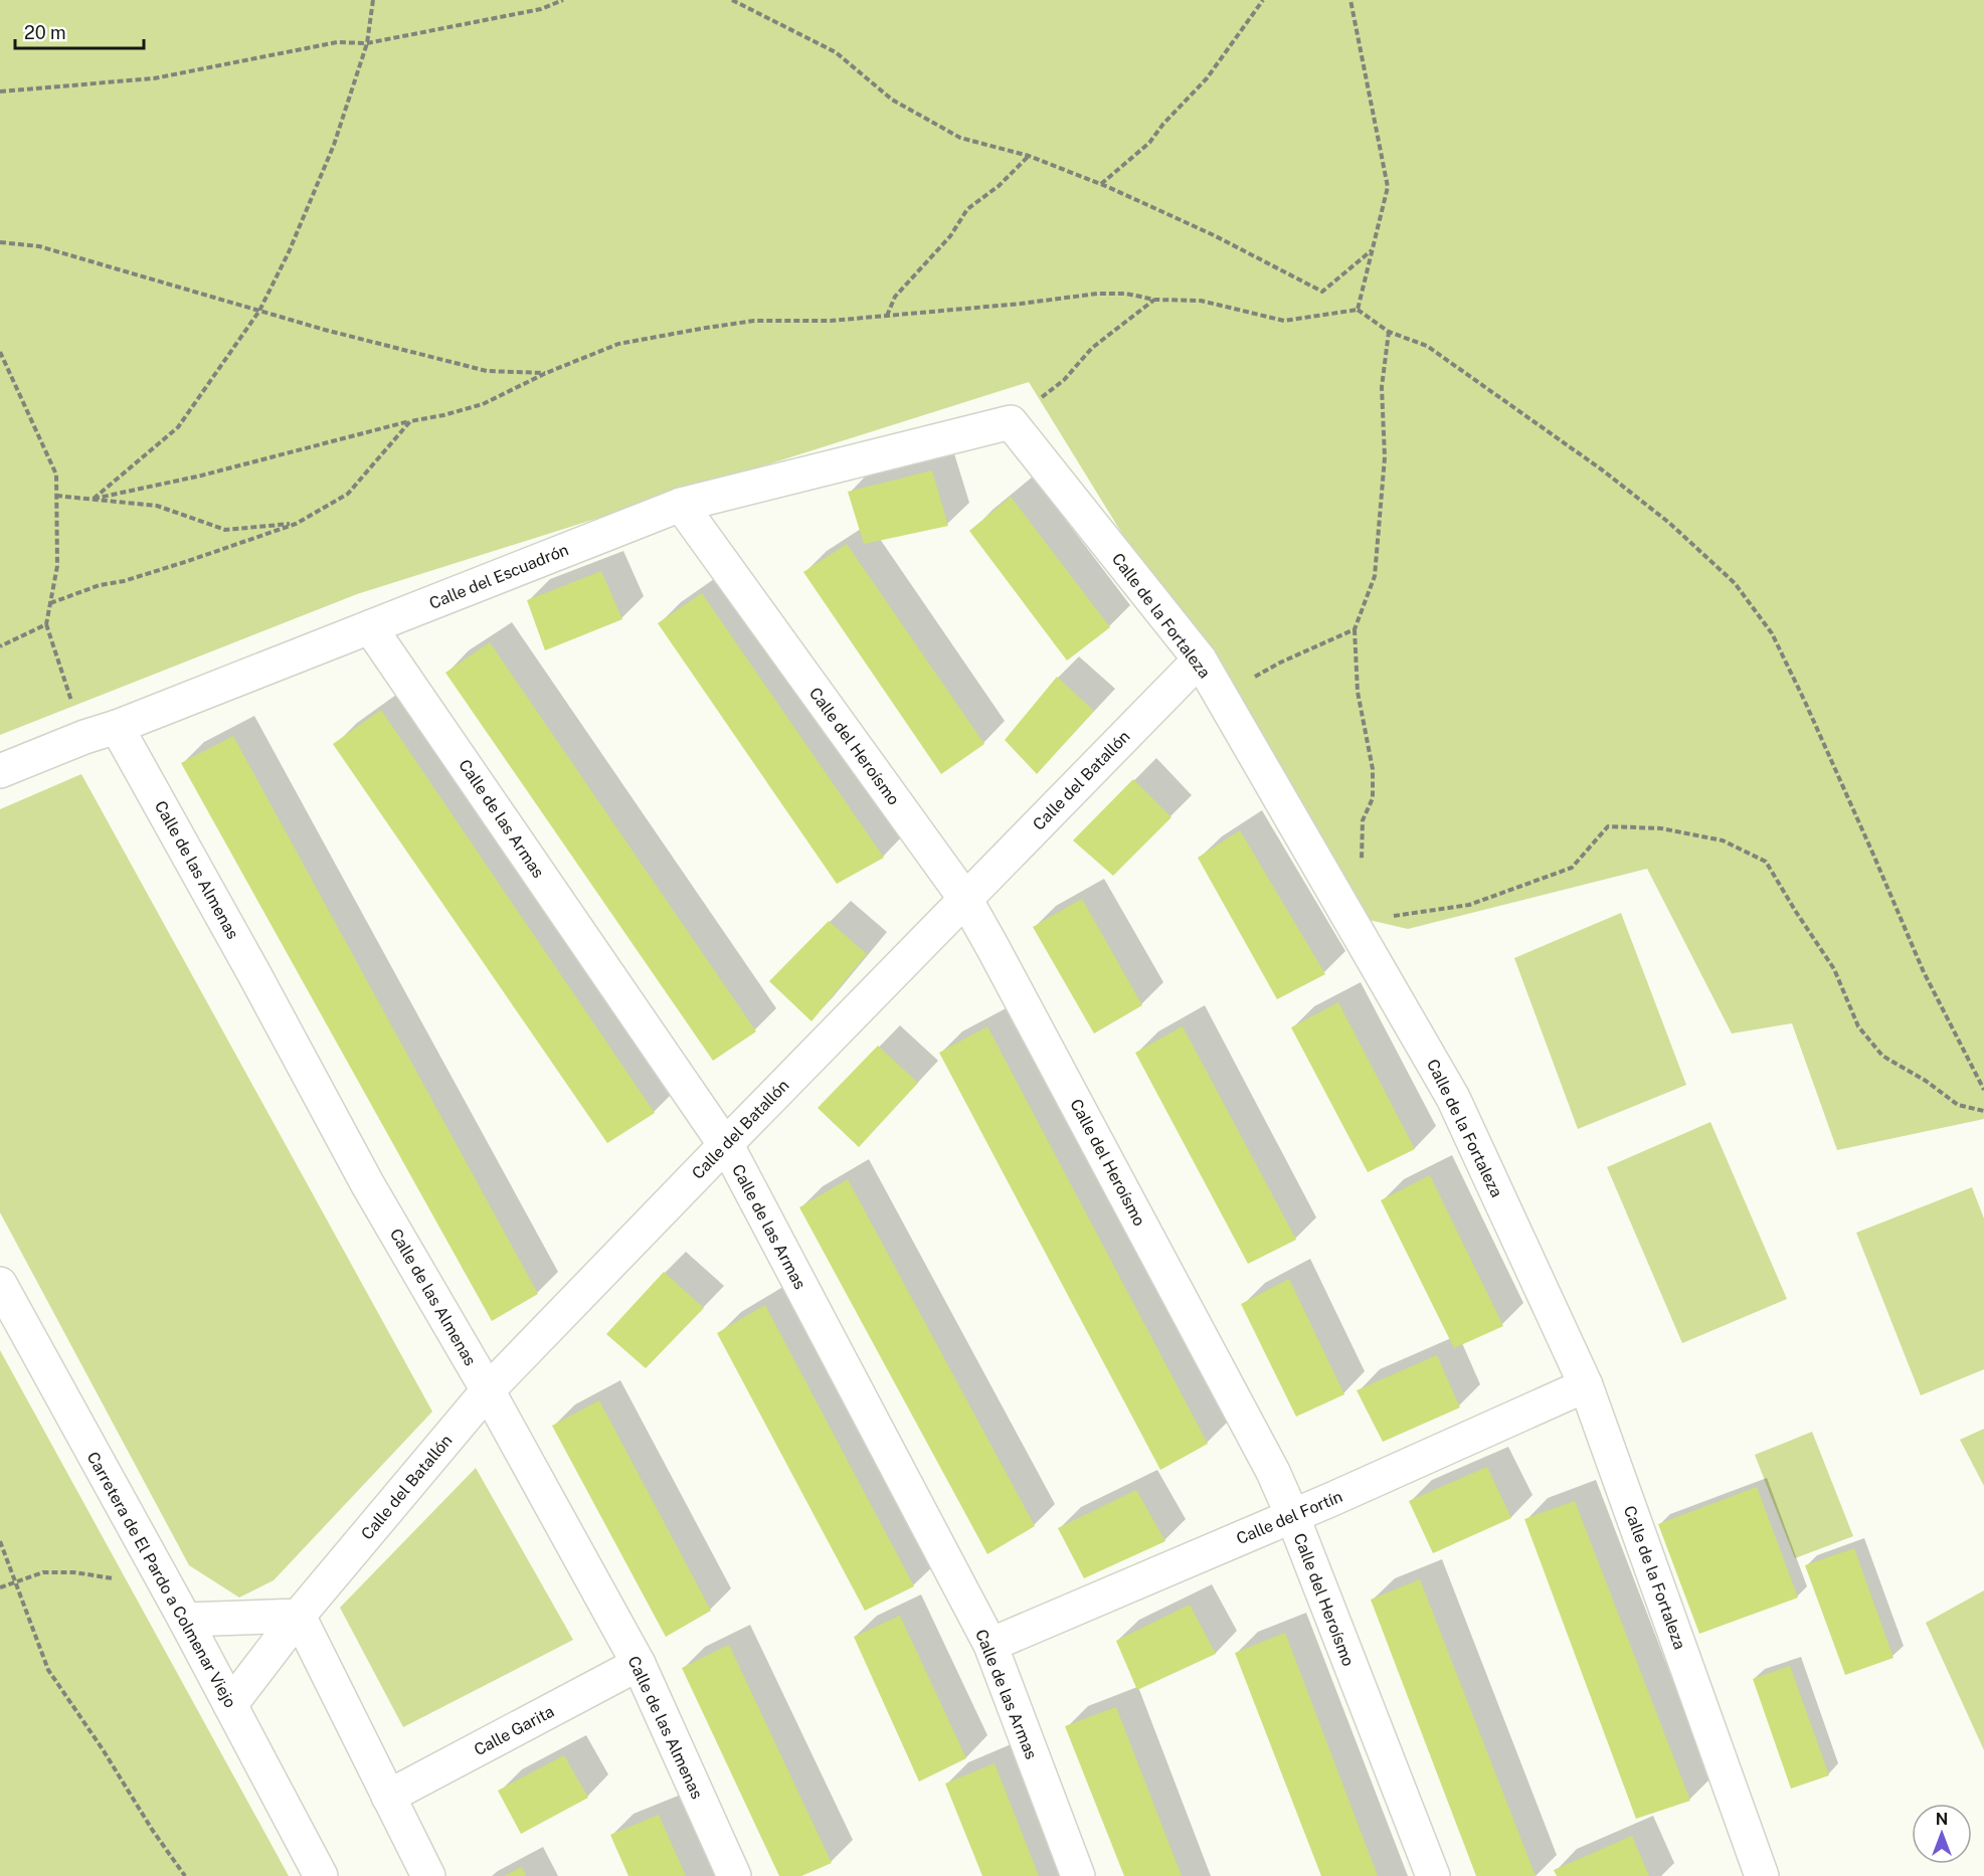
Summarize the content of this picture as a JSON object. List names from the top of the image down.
{
  "streets": {
    "street": [
      "Calle del Escuadrón",
      "Calle de la Fortaleza",
      "Calle del Heroísmo",
      "Calle del Batallón",
      "Calle de las Armas",
      "Calle de las Almenas",
      "Calle del Fortín",
      "Carretera de El Pardo a Colmenar Viejo",
      "Calle Garita"
    ]
  },
  "crossings": [
    ["Calle del Escuadrón", "Calle de la Fortaleza"],
    ["Calle del Escuadrón", "Calle del Heroísmo"],
    ["Calle del Escuadrón", "Calle de las Armas"],
    ["Calle del Escuadrón", "Calle de las Almenas"],
    ["Calle de la Fortaleza", "Calle del Batallón"],
    ["Calle de la Fortaleza", "Calle del Fortín"],
    ["Calle del Heroísmo", "Calle del Batallón"],
    ["Calle del Heroísmo", "Calle del Fortín"],
    ["Calle del Batallón", "Calle de las Armas"],
    ["Calle del Batallón", "Calle de las Almenas"],
    ["Calle del Batallón", "Carretera de El Pardo a Colmenar Viejo"],
    ["Calle de las Armas", "Calle del Fortín"],
    ["Calle de las Almenas", "Calle Garita"]
  ],
  "scale_bar": "20 m",
  "north": "top"
}
